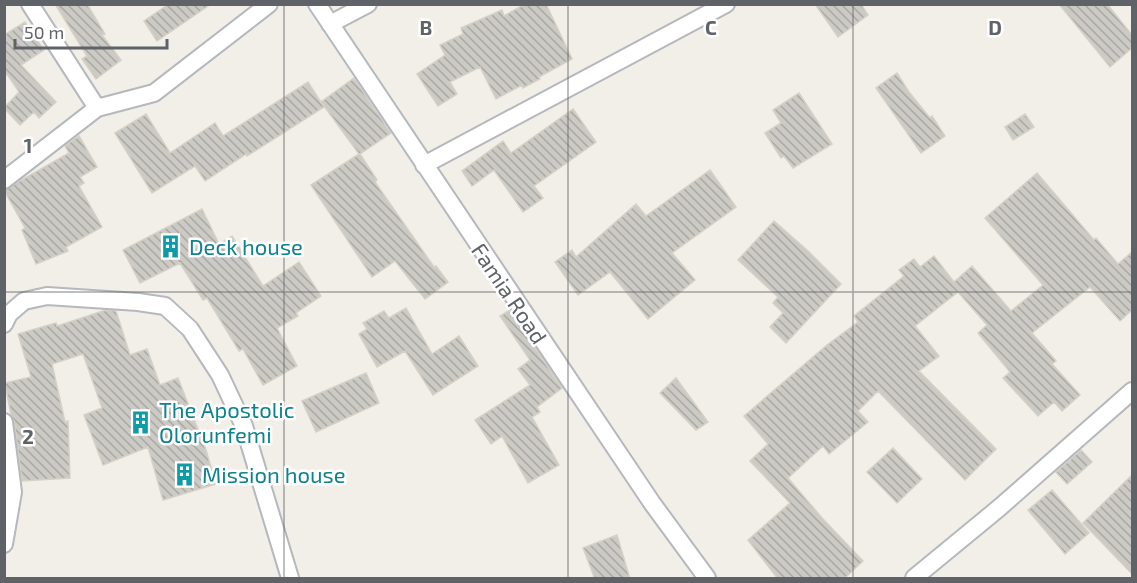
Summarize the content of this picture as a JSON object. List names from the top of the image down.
{
  "streets": {
    "street": ["Famia Road"]
  },
  "places": {
    "building": ["Deck house", "The Apostolic Olorunfemi", "Mission house"]
  },
  "scale_bar": "50 m",
  "grid": {
    "columns": ["B", "C", "D"],
    "rows": ["1", "2"]
  }
}
